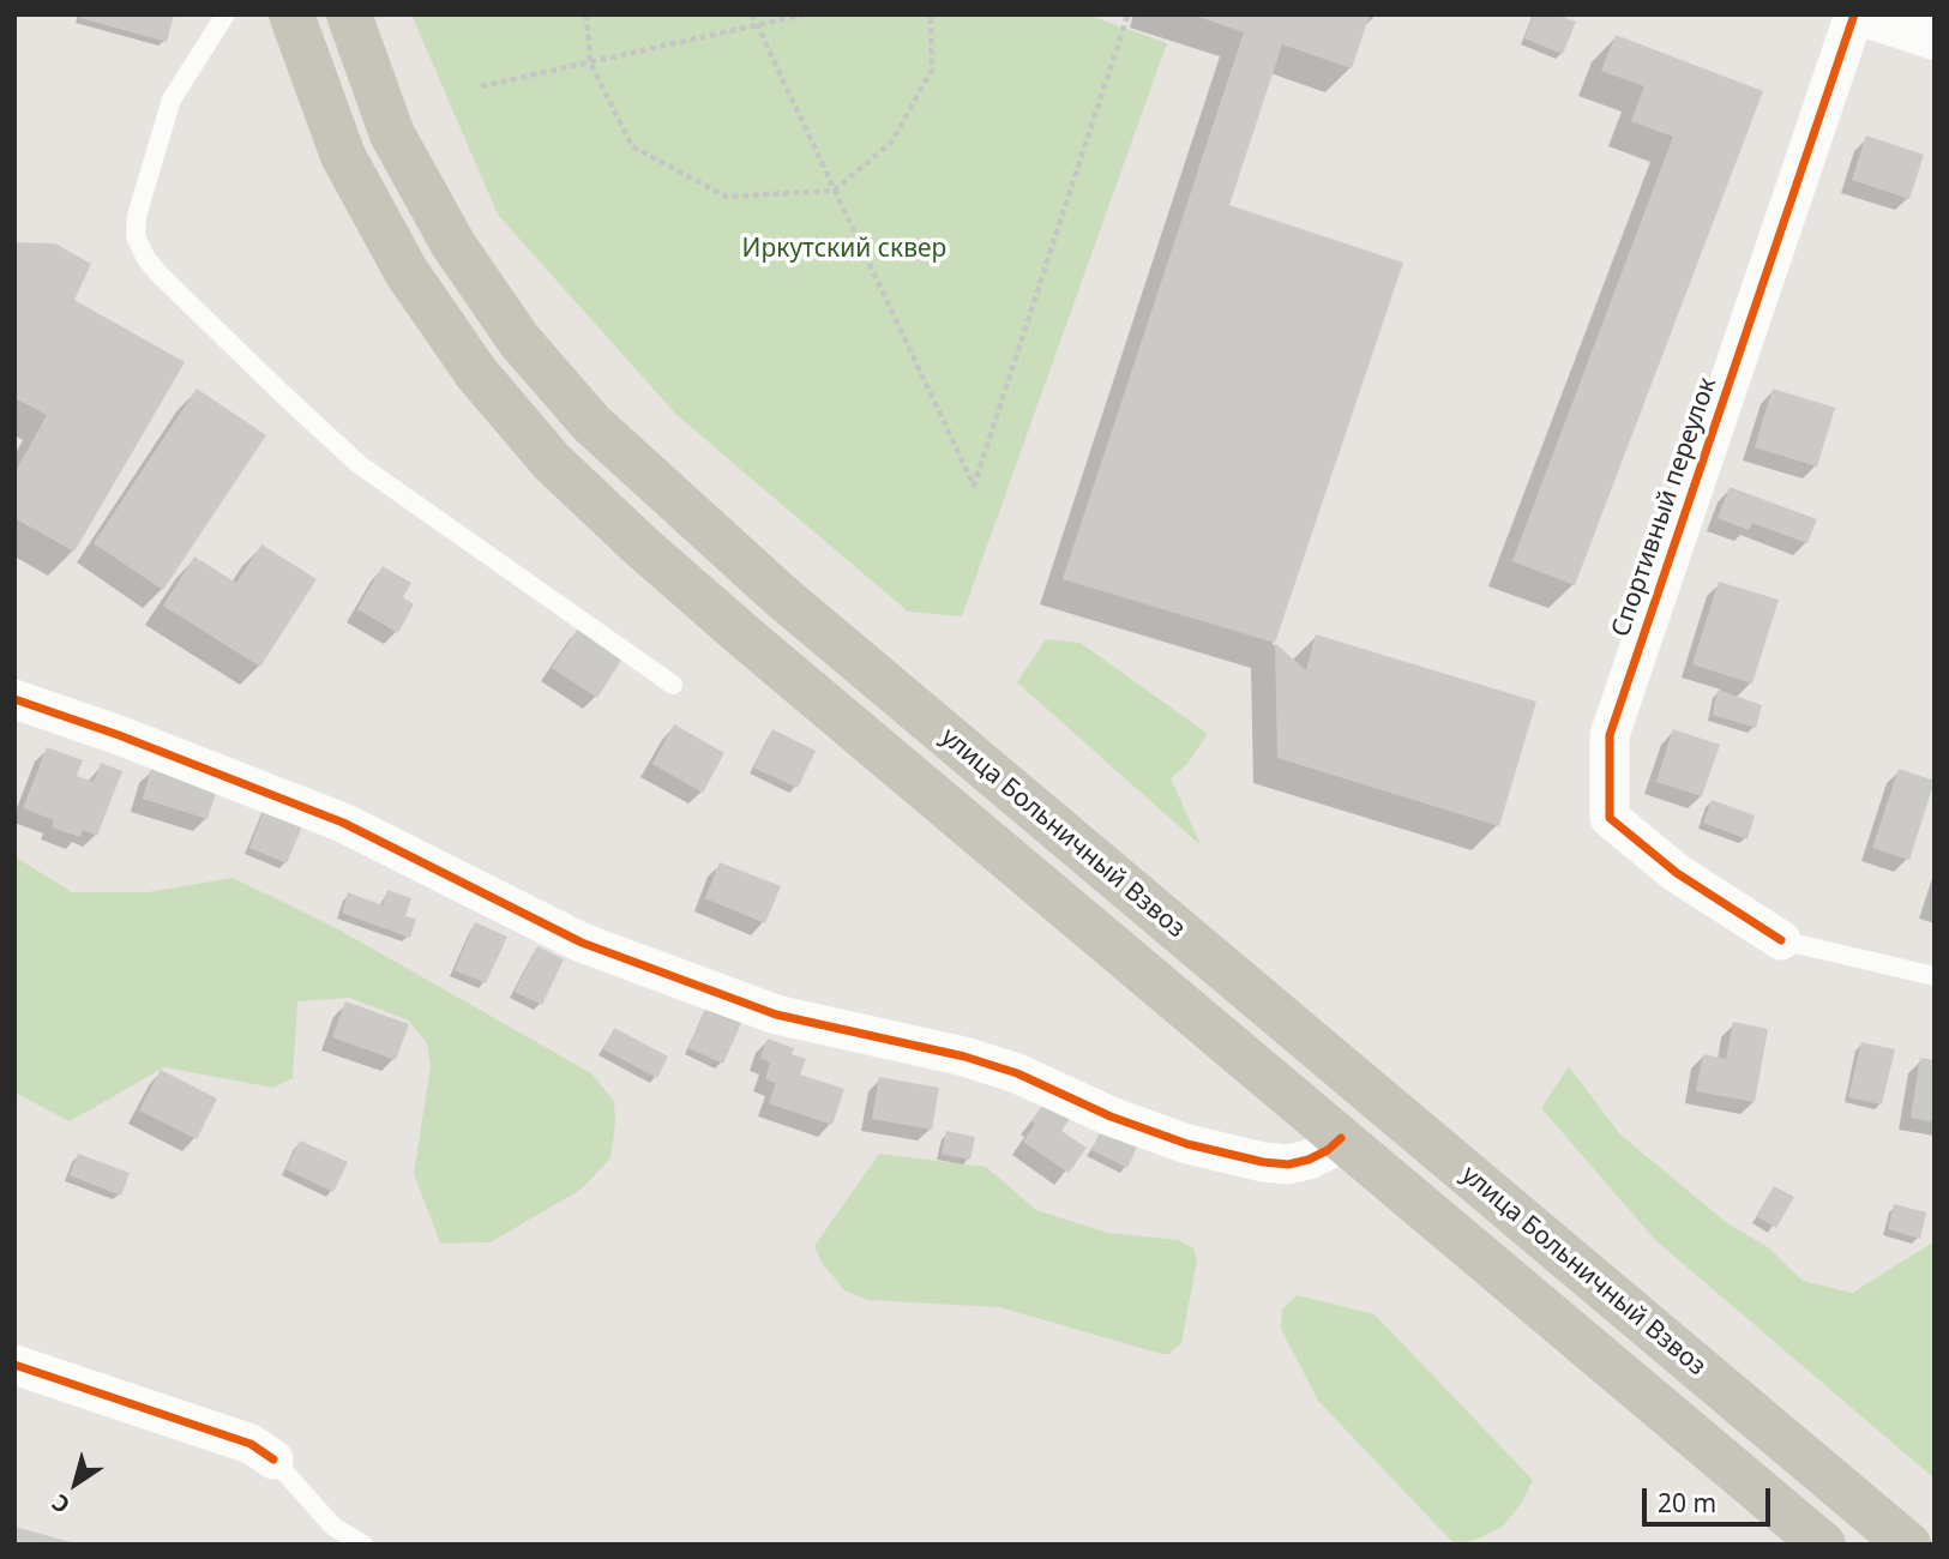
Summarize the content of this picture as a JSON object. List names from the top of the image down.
{
  "streets": {
    "main road": ["улица Больничный Взвоз"],
    "street": ["Спортивный переулок"]
  },
  "parks": ["Иркутский сквер"],
  "scale_bar": "20 m",
  "north": "bottom left"
}
